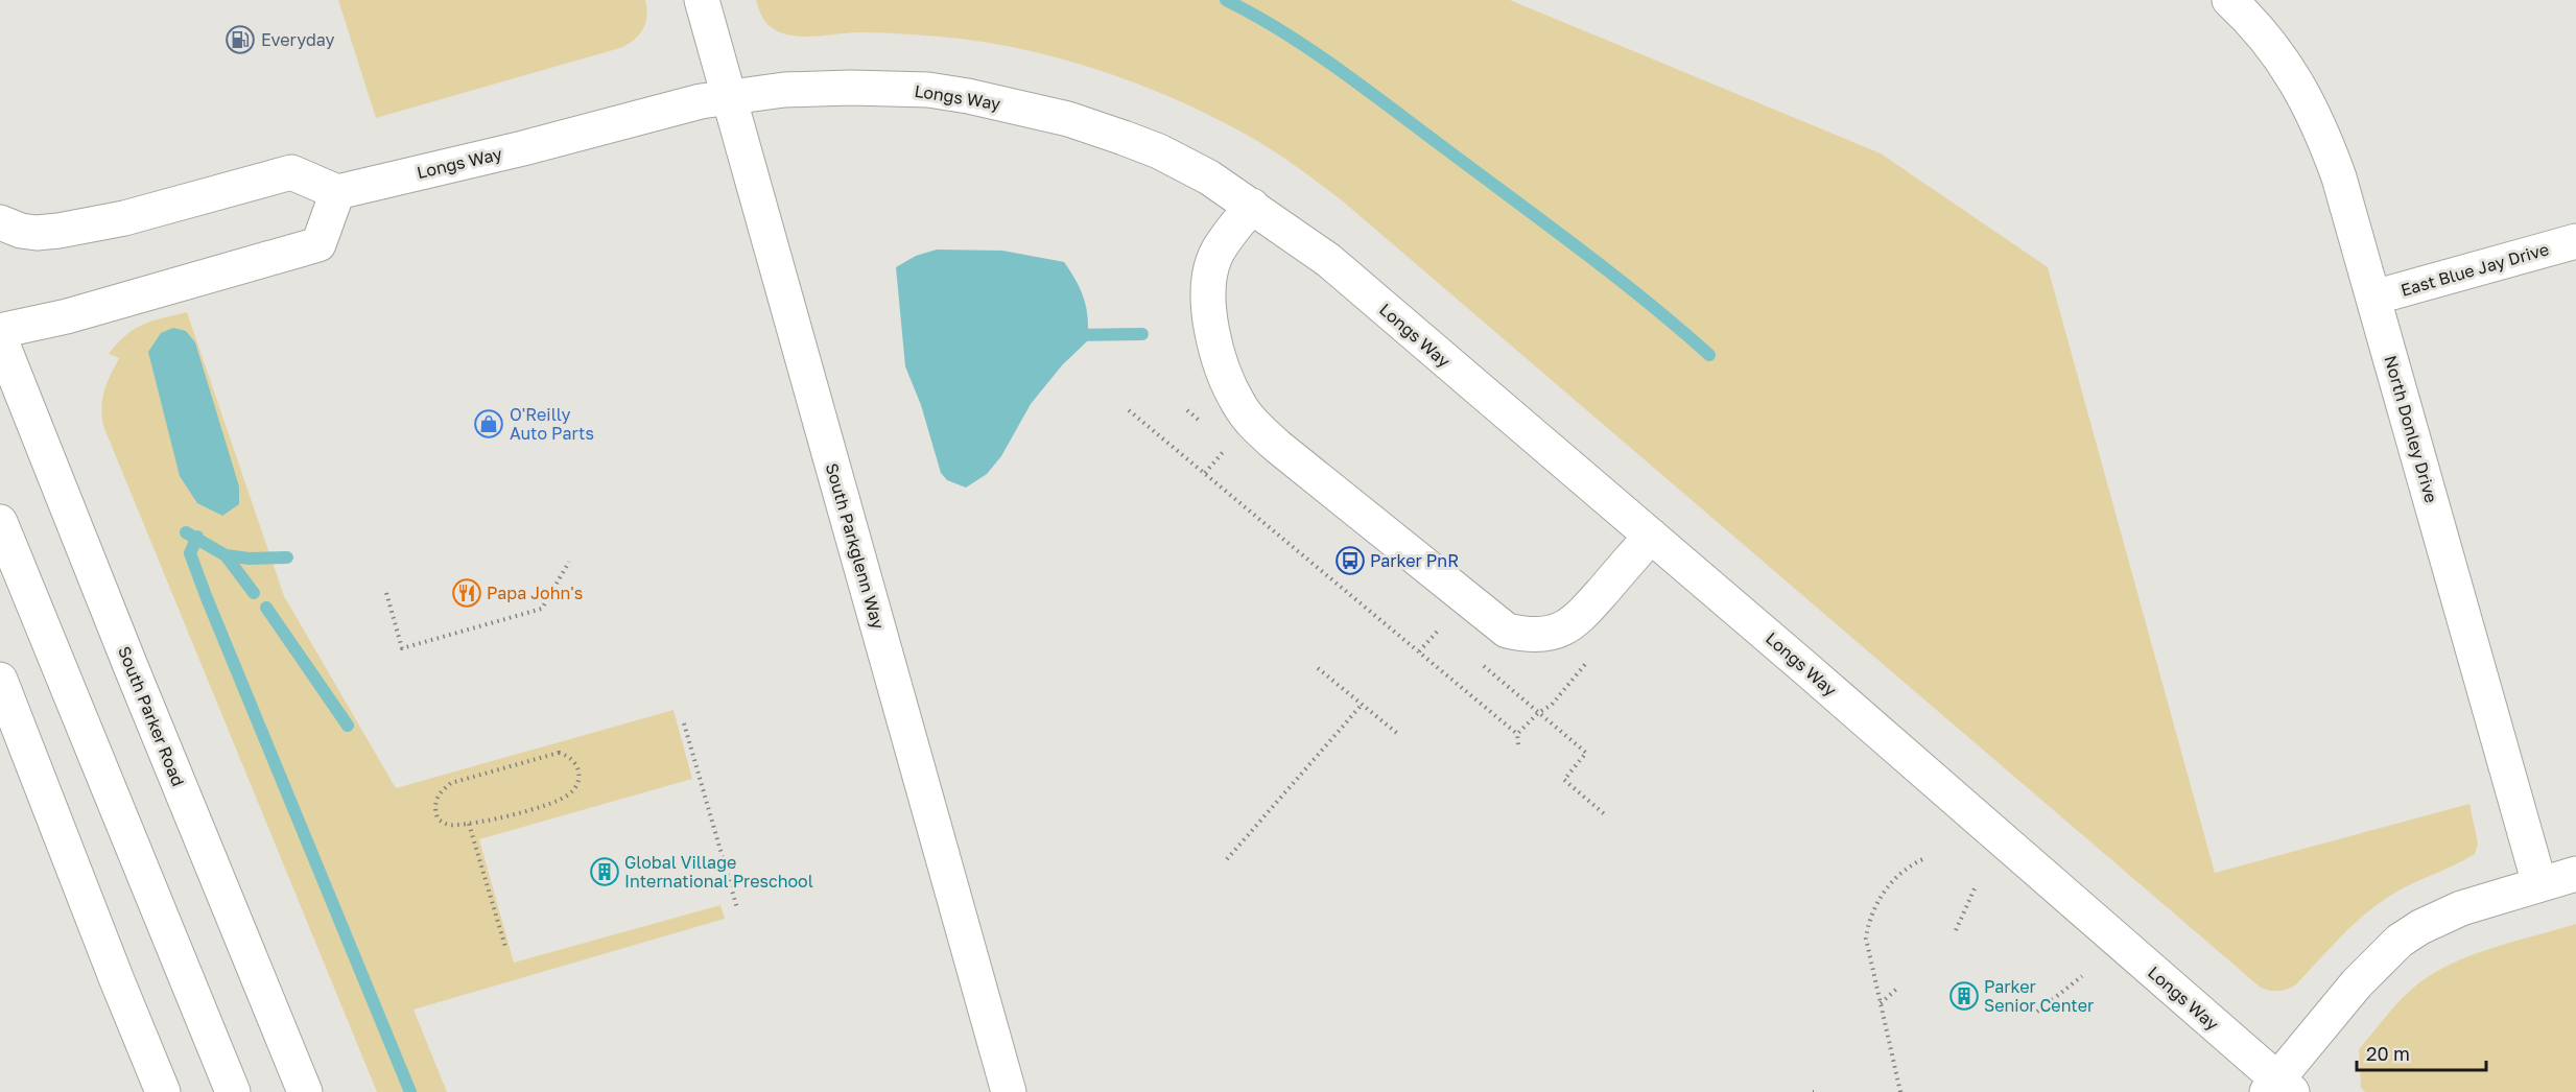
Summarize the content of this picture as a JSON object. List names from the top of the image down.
{
  "streets": {
    "main road": [
      "Longs Way",
      "East Blue Jay Drive",
      "North Donley Drive",
      "South Parkglenn Way",
      "South Parker Road"
    ]
  },
  "crossings": [
    ["Longs Way", "South Parkglenn Way"],
    ["East Blue Jay Drive", "North Donley Drive"]
  ],
  "places": {
    "fuel station": ["Everyday"],
    "shop": ["O'Reilly Auto Parts"],
    "bus stop": ["Parker PnR"],
    "restaurant": ["Papa John's"],
    "building": ["Global Village International Preschool", "Parker Senior Center"]
  },
  "scale_bar": "20 m"
}
